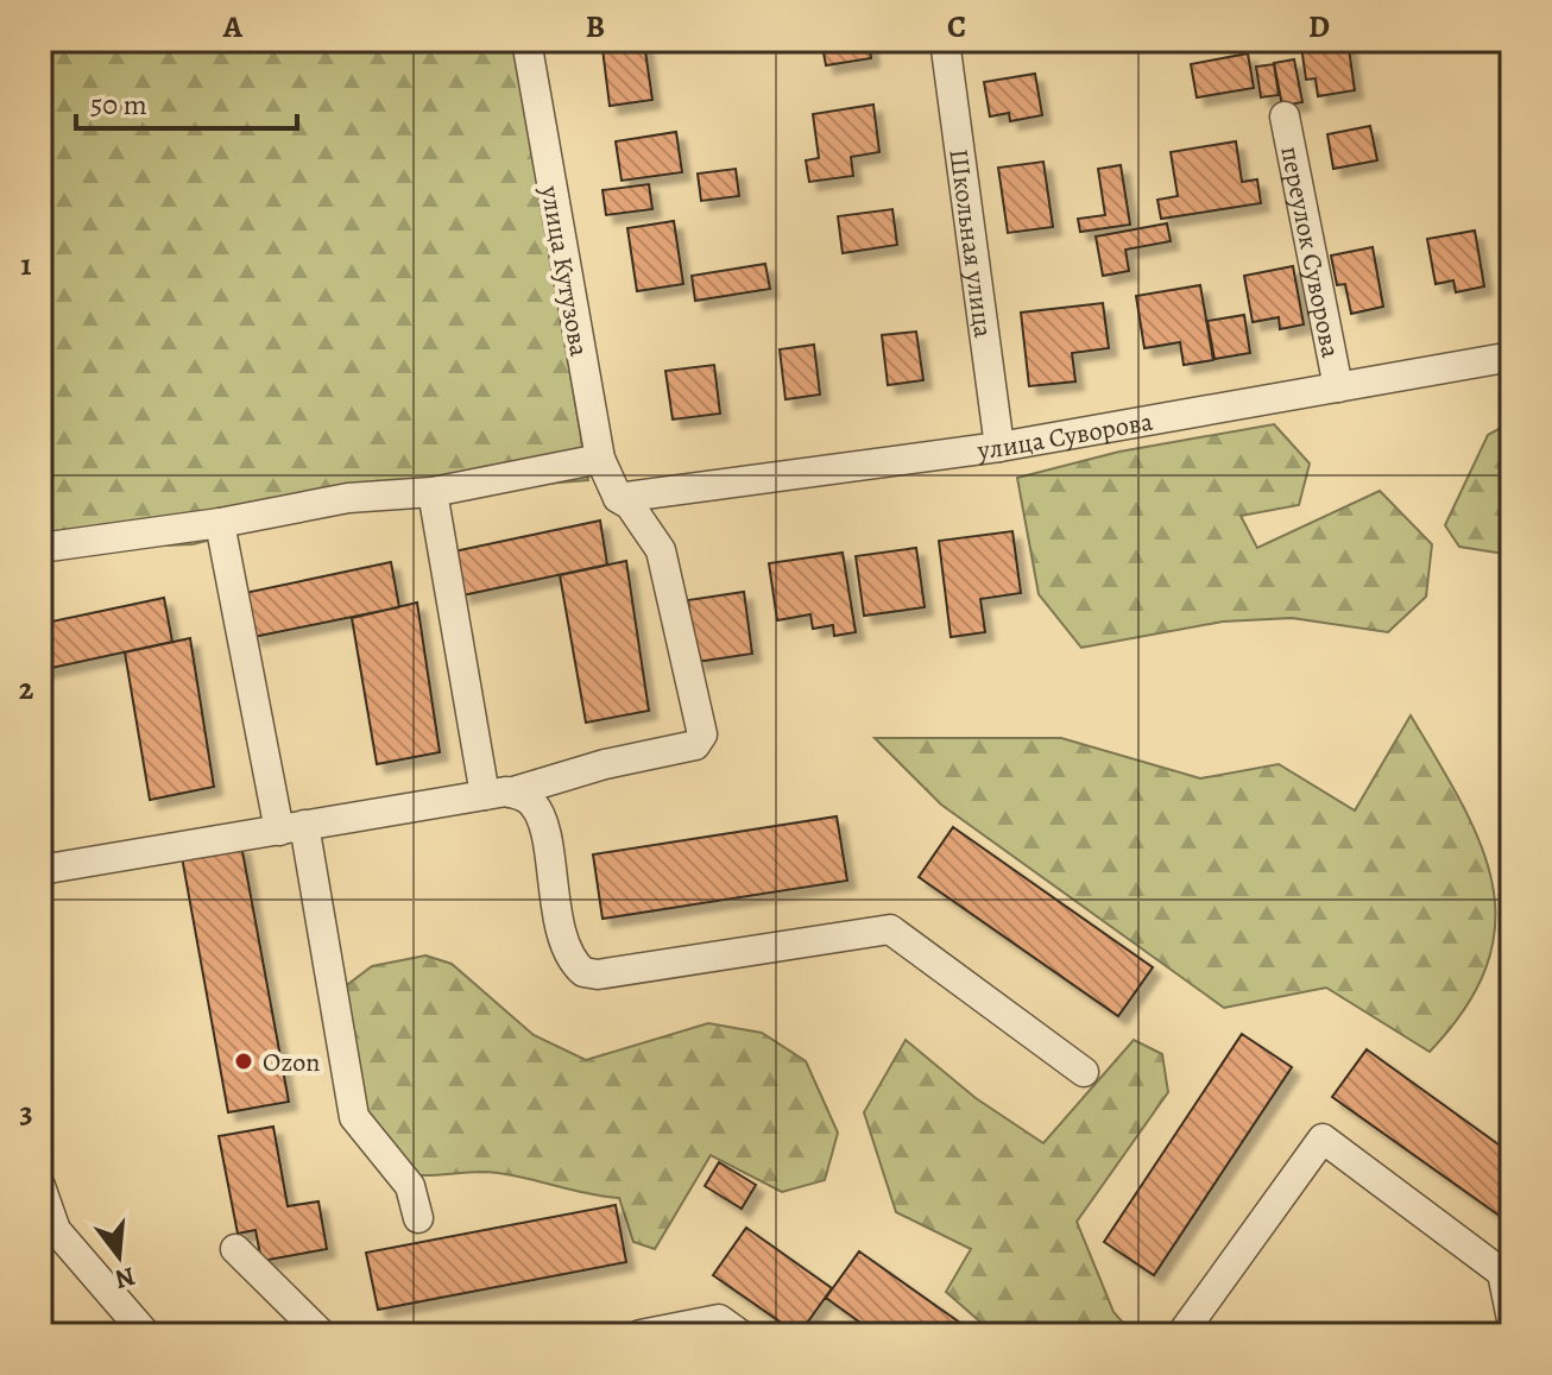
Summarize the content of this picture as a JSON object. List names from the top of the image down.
{
  "streets": {
    "street": [
      "Школьная улица",
      "переулок Суворова",
      "улица Кутузова",
      "улица Суворова"
    ]
  },
  "crossings": [
    ["Школьная улица", "улица Суворова"],
    ["переулок Суворова", "улица Суворова"],
    ["улица Кутузова", "улица Суворова"]
  ],
  "places": ["Ozon"],
  "scale_bar": "50 m",
  "north": "bottom",
  "grid": {
    "columns": [
      "A",
      "B",
      "C",
      "D"
    ],
    "rows": ["1", "2", "3"]
  }
}
